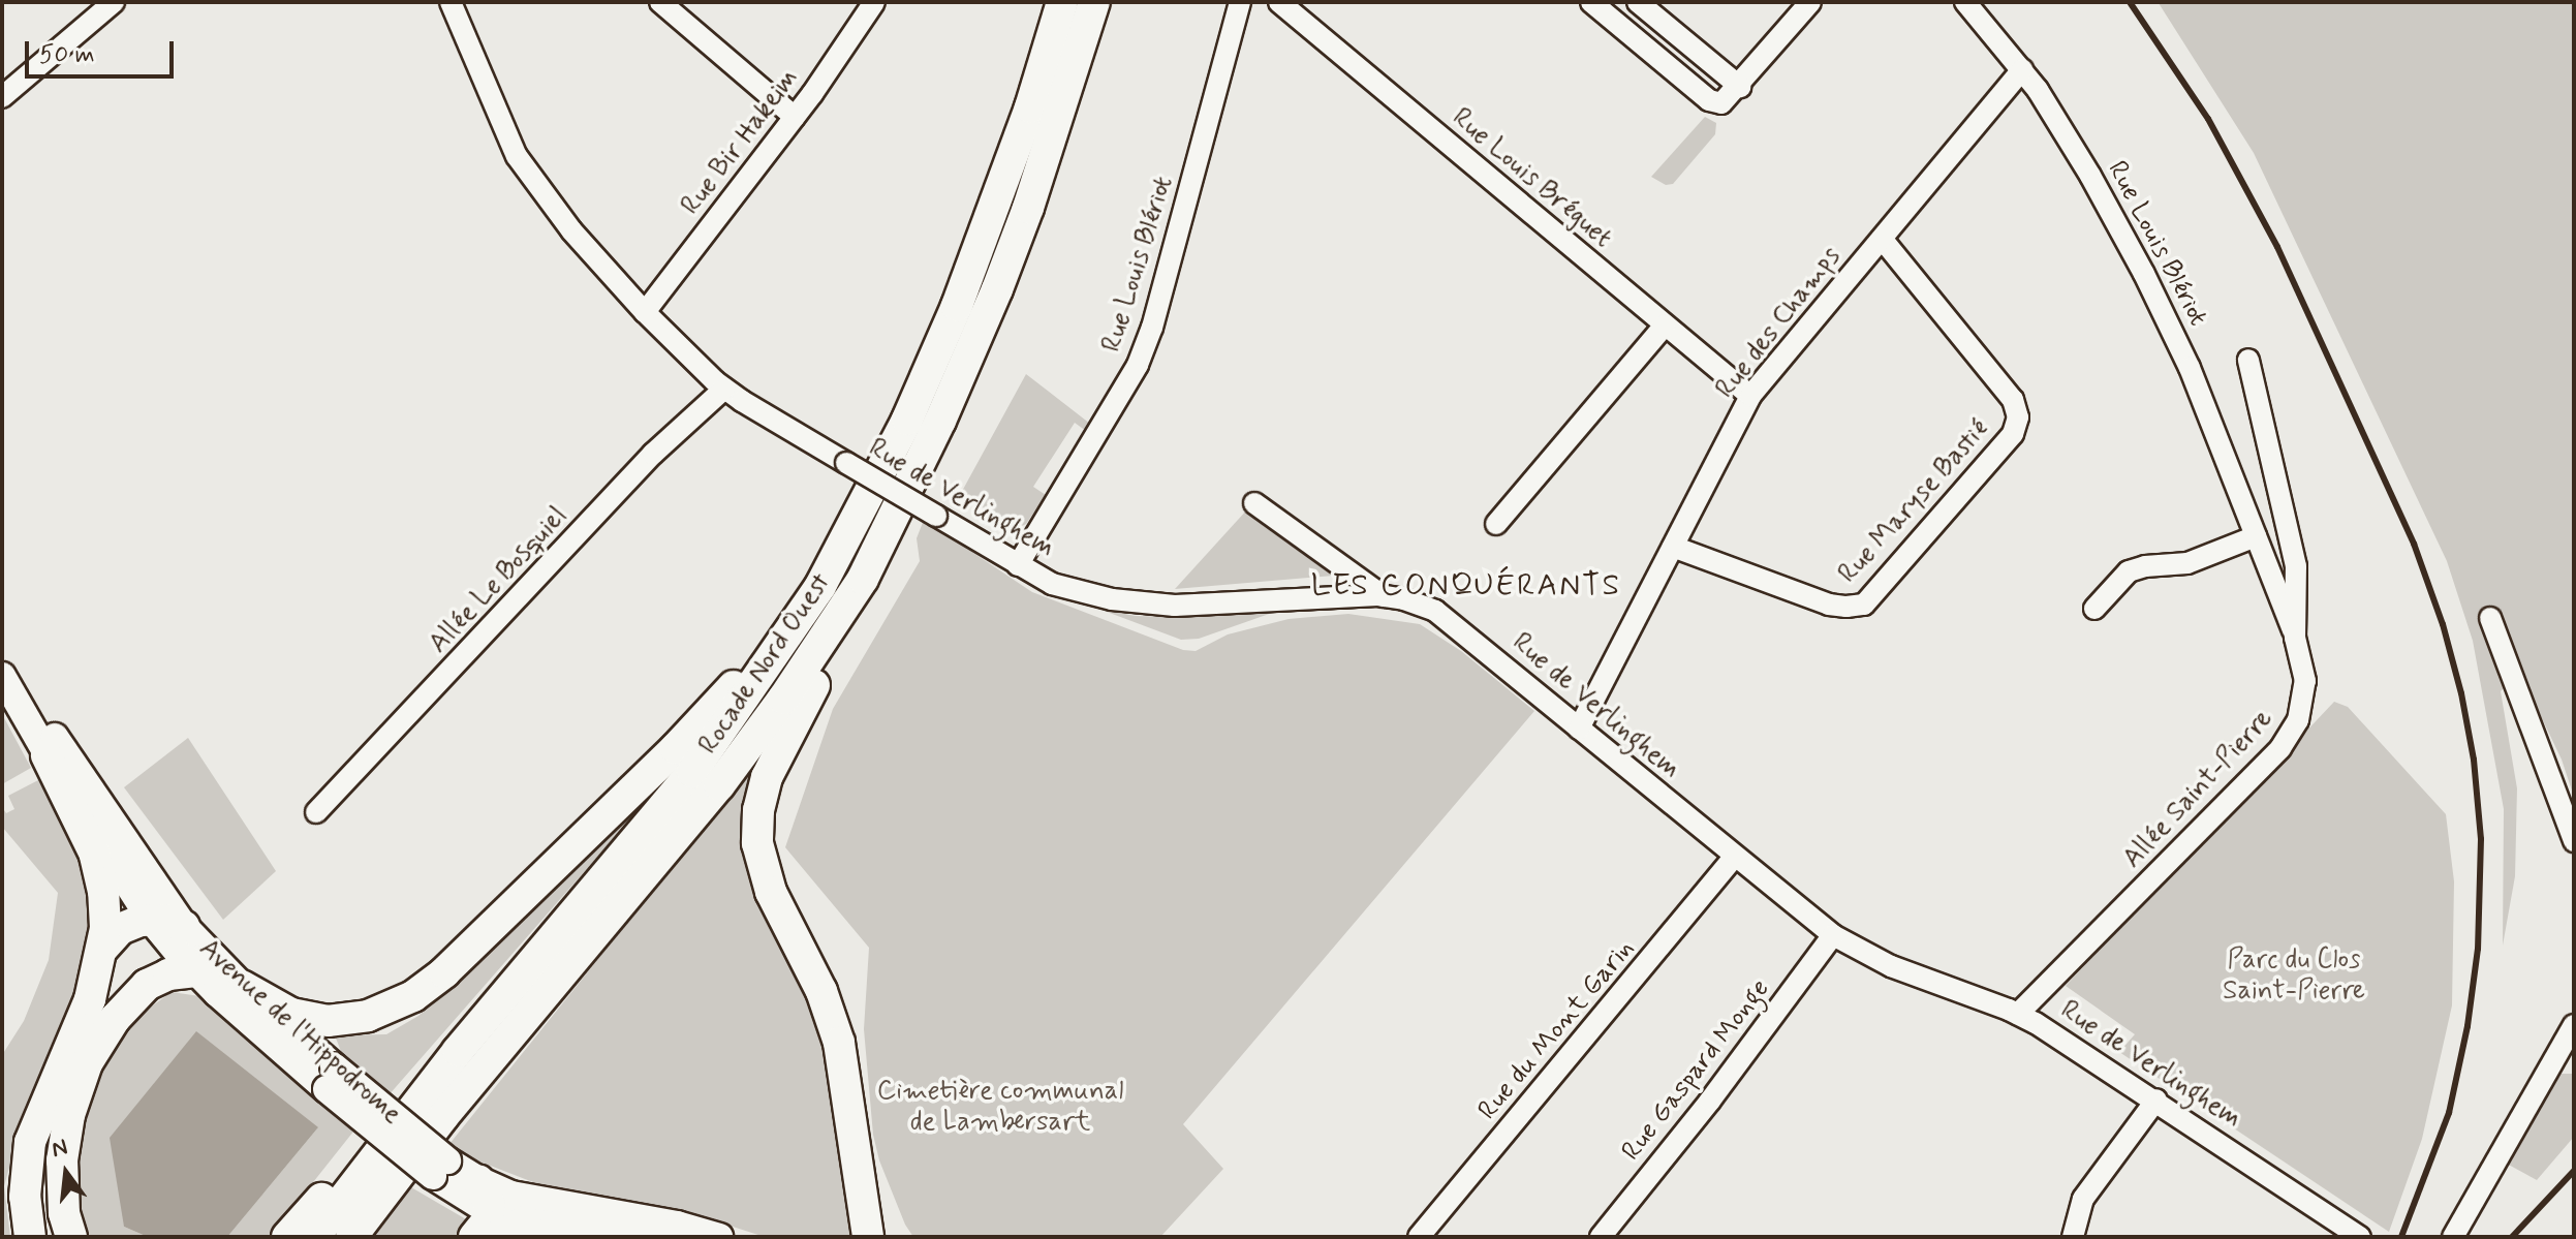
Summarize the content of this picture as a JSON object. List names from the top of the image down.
{
  "streets": {
    "highway": ["Rocade Nord Ouest"],
    "main road": ["Avenue de l'Hippodrome"],
    "street": [
      "Rue Bir Hakeim",
      "Rue Louis Bréguet",
      "Rue Louis Blériot",
      "Rue des Champs",
      "Rue de Verlinghem",
      "Rue Maryse Bastié",
      "Allée Le Bosquiel",
      "Allée Saint-Pierre",
      "Rue du Mont Garin",
      "Rue Gaspard Monge"
    ]
  },
  "crossings": [
    ["Rue Bir Hakeim", "Rue de Verlinghem"],
    ["Rue Louis Bréguet", "Rue des Champs"],
    ["Rue Louis Blériot", "Rue des Champs"],
    ["Rue Louis Blériot", "Rue de Verlinghem"],
    ["Rue Louis Blériot", "Allée Saint-Pierre"],
    ["Rue des Champs", "Rue de Verlinghem"],
    ["Rue des Champs", "Rue Maryse Bastié"],
    ["Rue de Verlinghem", "Allée Le Bosquiel"],
    ["Rue de Verlinghem", "Allée Saint-Pierre"],
    ["Rue de Verlinghem", "Rue du Mont Garin"],
    ["Rue de Verlinghem", "Rue Gaspard Monge"]
  ],
  "districts": ["LES CONQUÉRANTS"],
  "parks": ["Parc du Clos Saint-Pierre", "Cimetière communal de Lambersart"],
  "scale_bar": "50 m",
  "north": "top"
}
